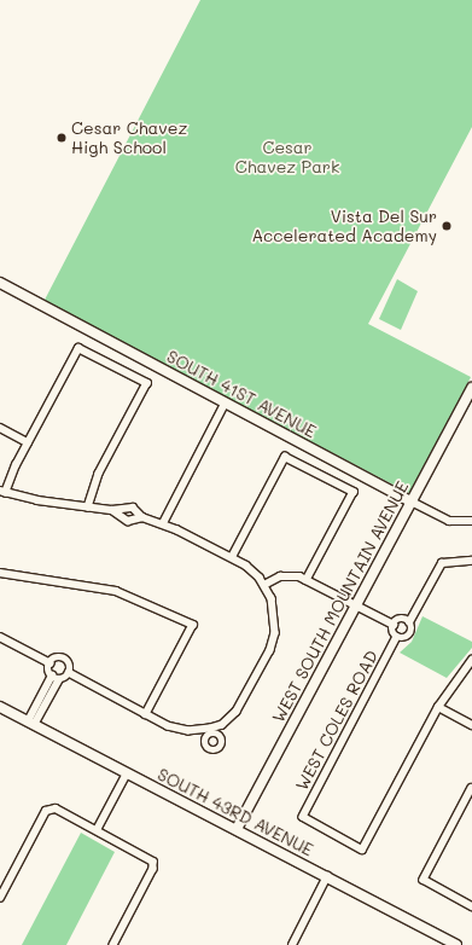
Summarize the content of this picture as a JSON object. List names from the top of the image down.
{
  "streets": {
    "street": [
      "SOUTH 41ST AVENUE",
      "WEST SOUTH MOUNTAIN AVENUE",
      "WEST COLES ROAD",
      "SOUTH 43RD AVENUE"
    ]
  },
  "crossings": [
    ["SOUTH 41ST AVENUE", "WEST SOUTH MOUNTAIN AVENUE"],
    ["WEST SOUTH MOUNTAIN AVENUE", "SOUTH 43RD AVENUE"]
  ],
  "parks": ["Cesar Chavez Park"],
  "places": ["Cesar Chavez High School", "Vista Del Sur Accelerated Academy"]
}
